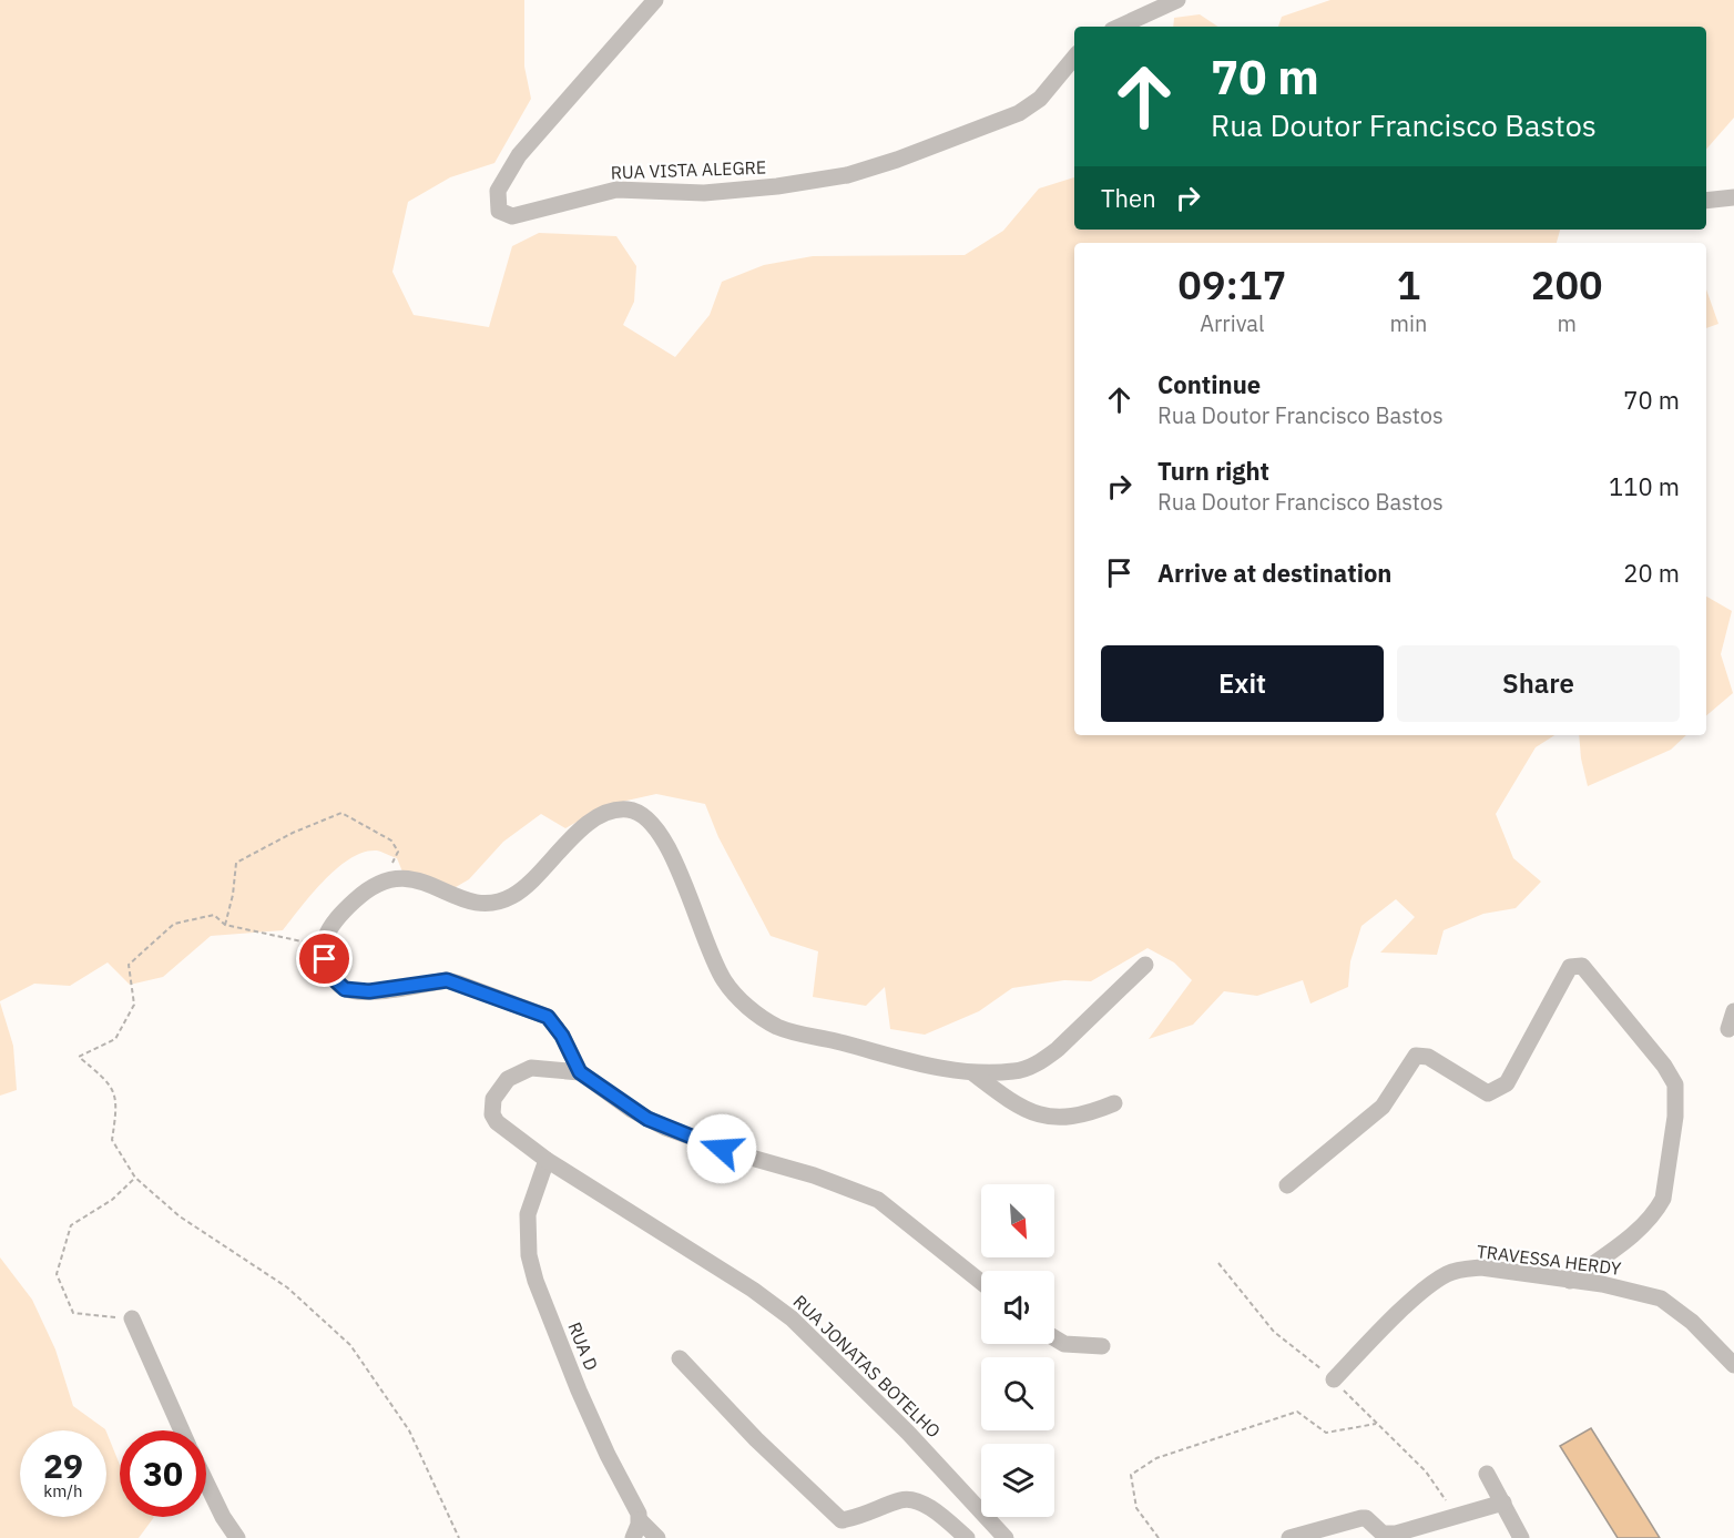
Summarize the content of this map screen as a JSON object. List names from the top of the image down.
{
  "streets": {
    "street": [
      "RUA VISTA ALEGRE",
      "TRAVESSA HERDY",
      "RUA D",
      "RUA JONATAS BOTELHO"
    ]
  },
  "crossings": [
    ["RUA D", "RUA JONATAS BOTELHO"]
  ],
  "north": "bottom right",
  "page": {
    "turn": ["70 m", "Rua Doutor Francisco Bastos"],
    "then": "Then",
    "eta": [
      "09:17",
      "Arrival",
      "1",
      "min",
      "200",
      "m"
    ],
    "list": [
      {
        "name": "Continue",
        "note": "Rua Doutor Francisco Bastos",
        "value": "70 m"
      },
      {
        "name": "Turn right",
        "note": "Rua Doutor Francisco Bastos",
        "value": "110 m"
      },
      {
        "name": "Arrive at destination",
        "value": "20 m"
      }
    ],
    "buttons": ["Exit", "Share"],
    "speed": "29 km/h",
    "limit": "30"
  }
}
